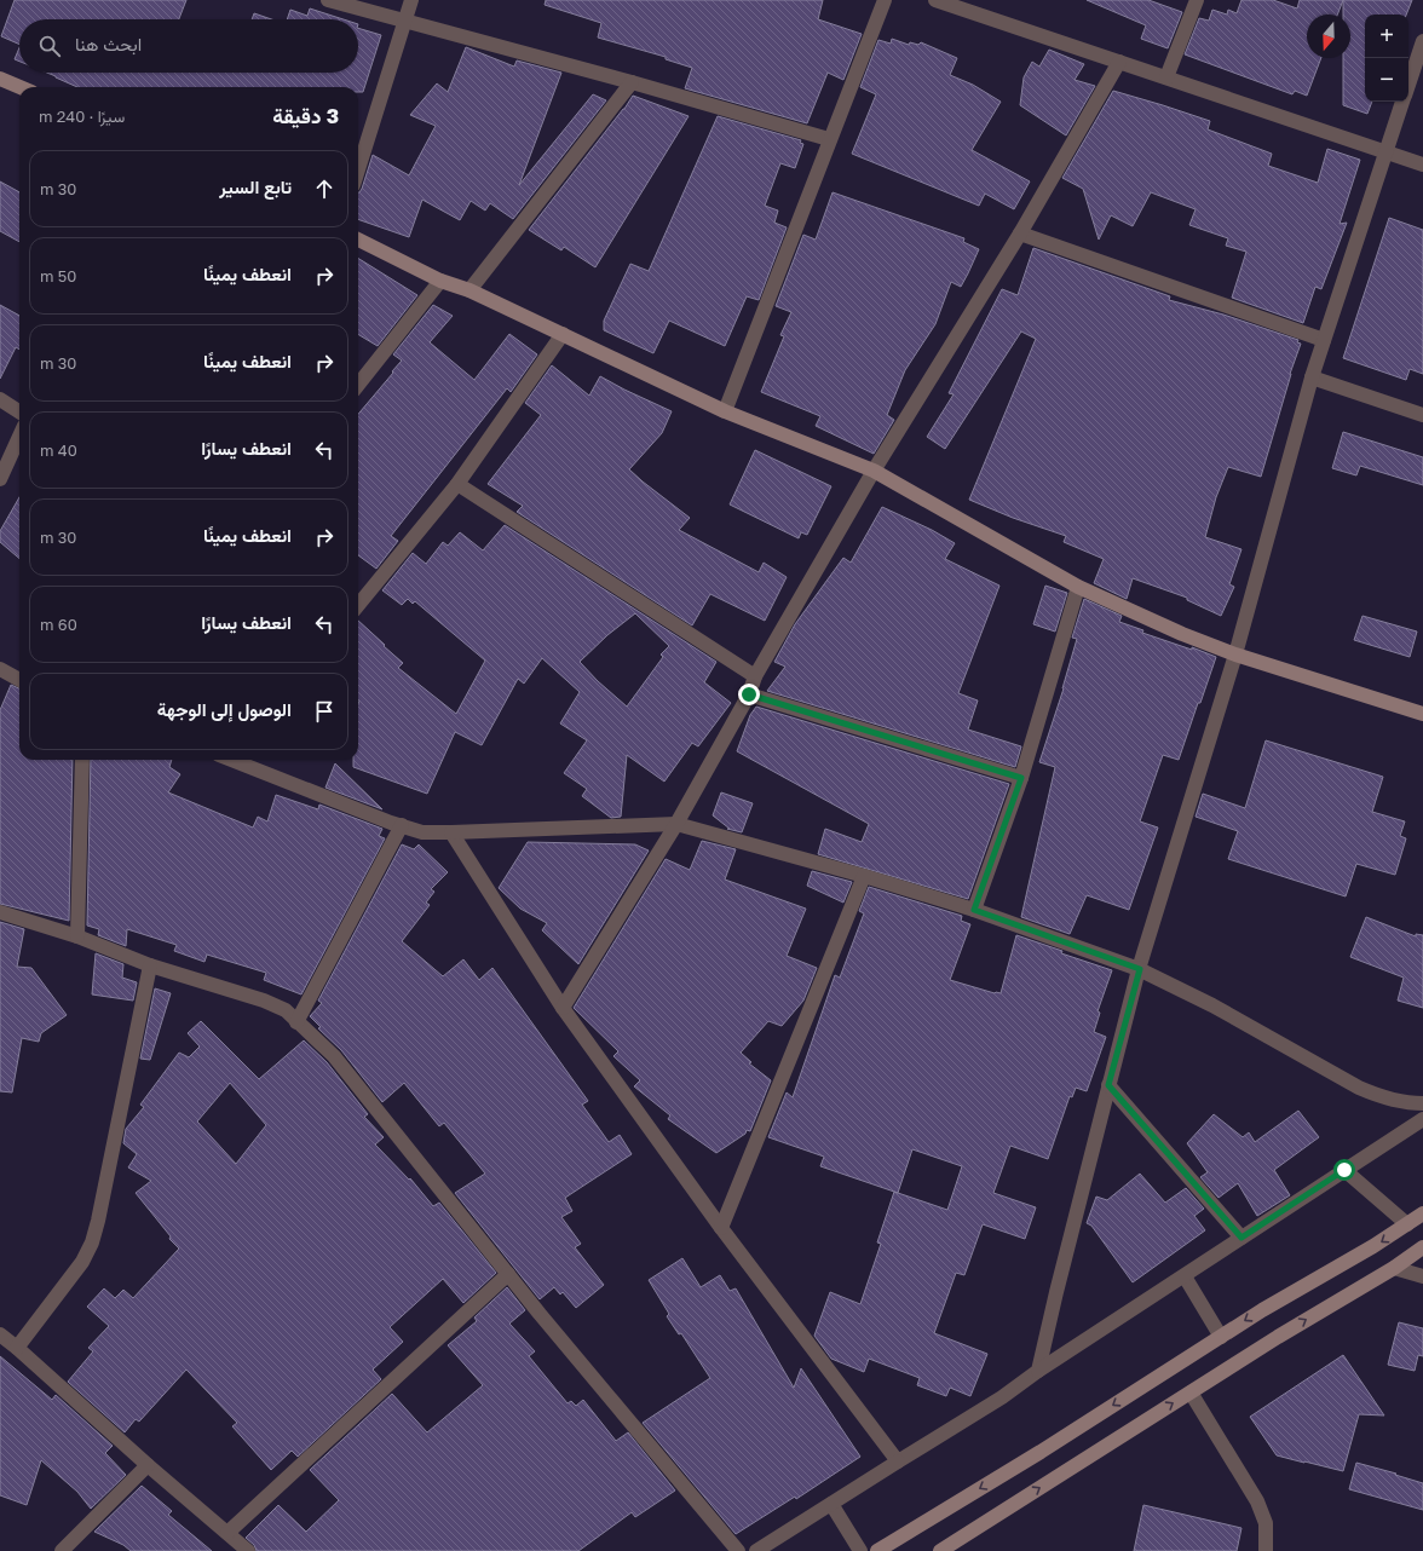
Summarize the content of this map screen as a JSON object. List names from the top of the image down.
{
  "north": "bottom",
  "page": {
    "map_buttons": ["+", "−"],
    "search": "ابحث هنا",
    "heading": ["3 دقيقة", "سيرًا · 240 m"],
    "list": [
      ["تابع السير", "30 m"],
      ["انعطف يمينًا", "50 m"],
      ["انعطف يمينًا", "30 m"],
      ["انعطف يسارًا", "40 m"],
      ["انعطف يمينًا", "30 m"],
      ["انعطف يسارًا", "60 m"],
      "الوصول إلى الوجهة"
    ]
  }
}
